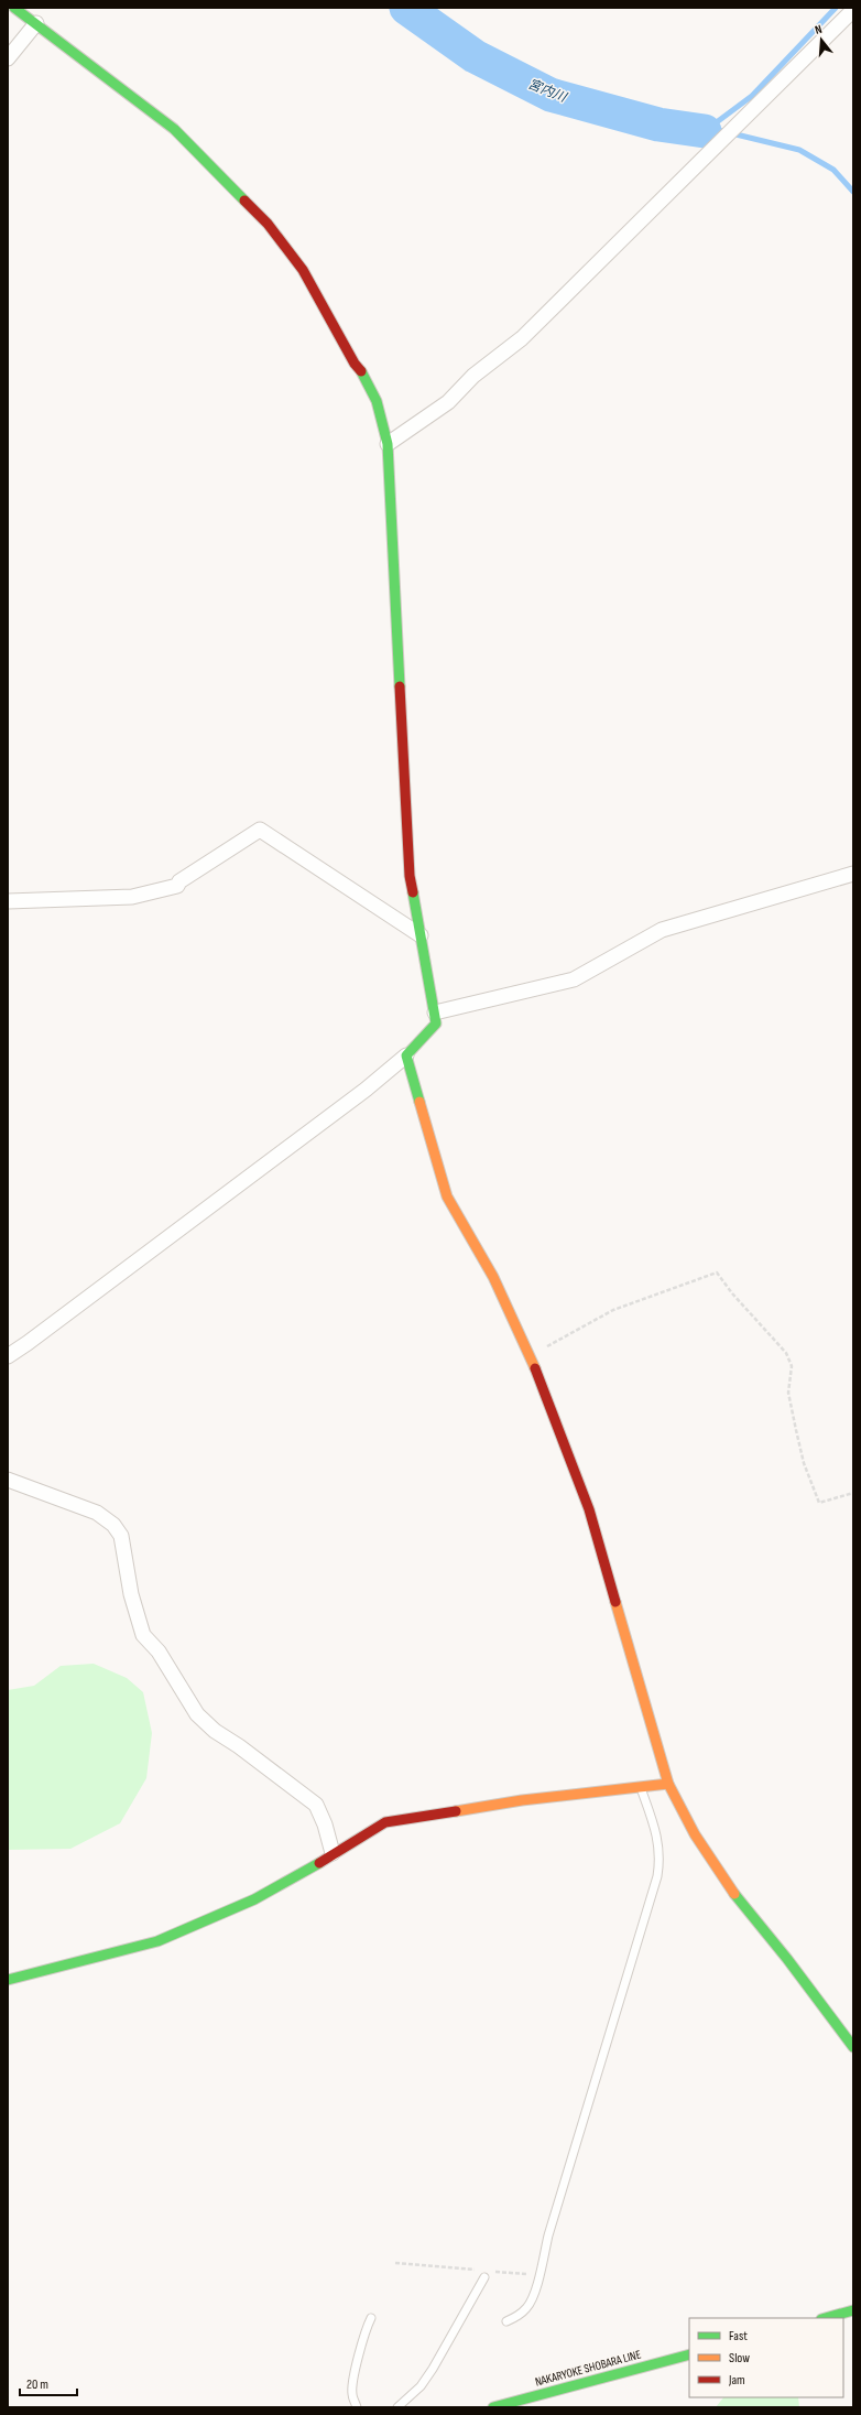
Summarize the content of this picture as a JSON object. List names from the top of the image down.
{
  "streets": {
    "street": ["NAKARYOKE SHOBARA LINE"]
  },
  "water": ["宮内川"],
  "legend": ["Fast", "Slow", "Jam"],
  "scale_bar": "20 m",
  "north": "top"
}
